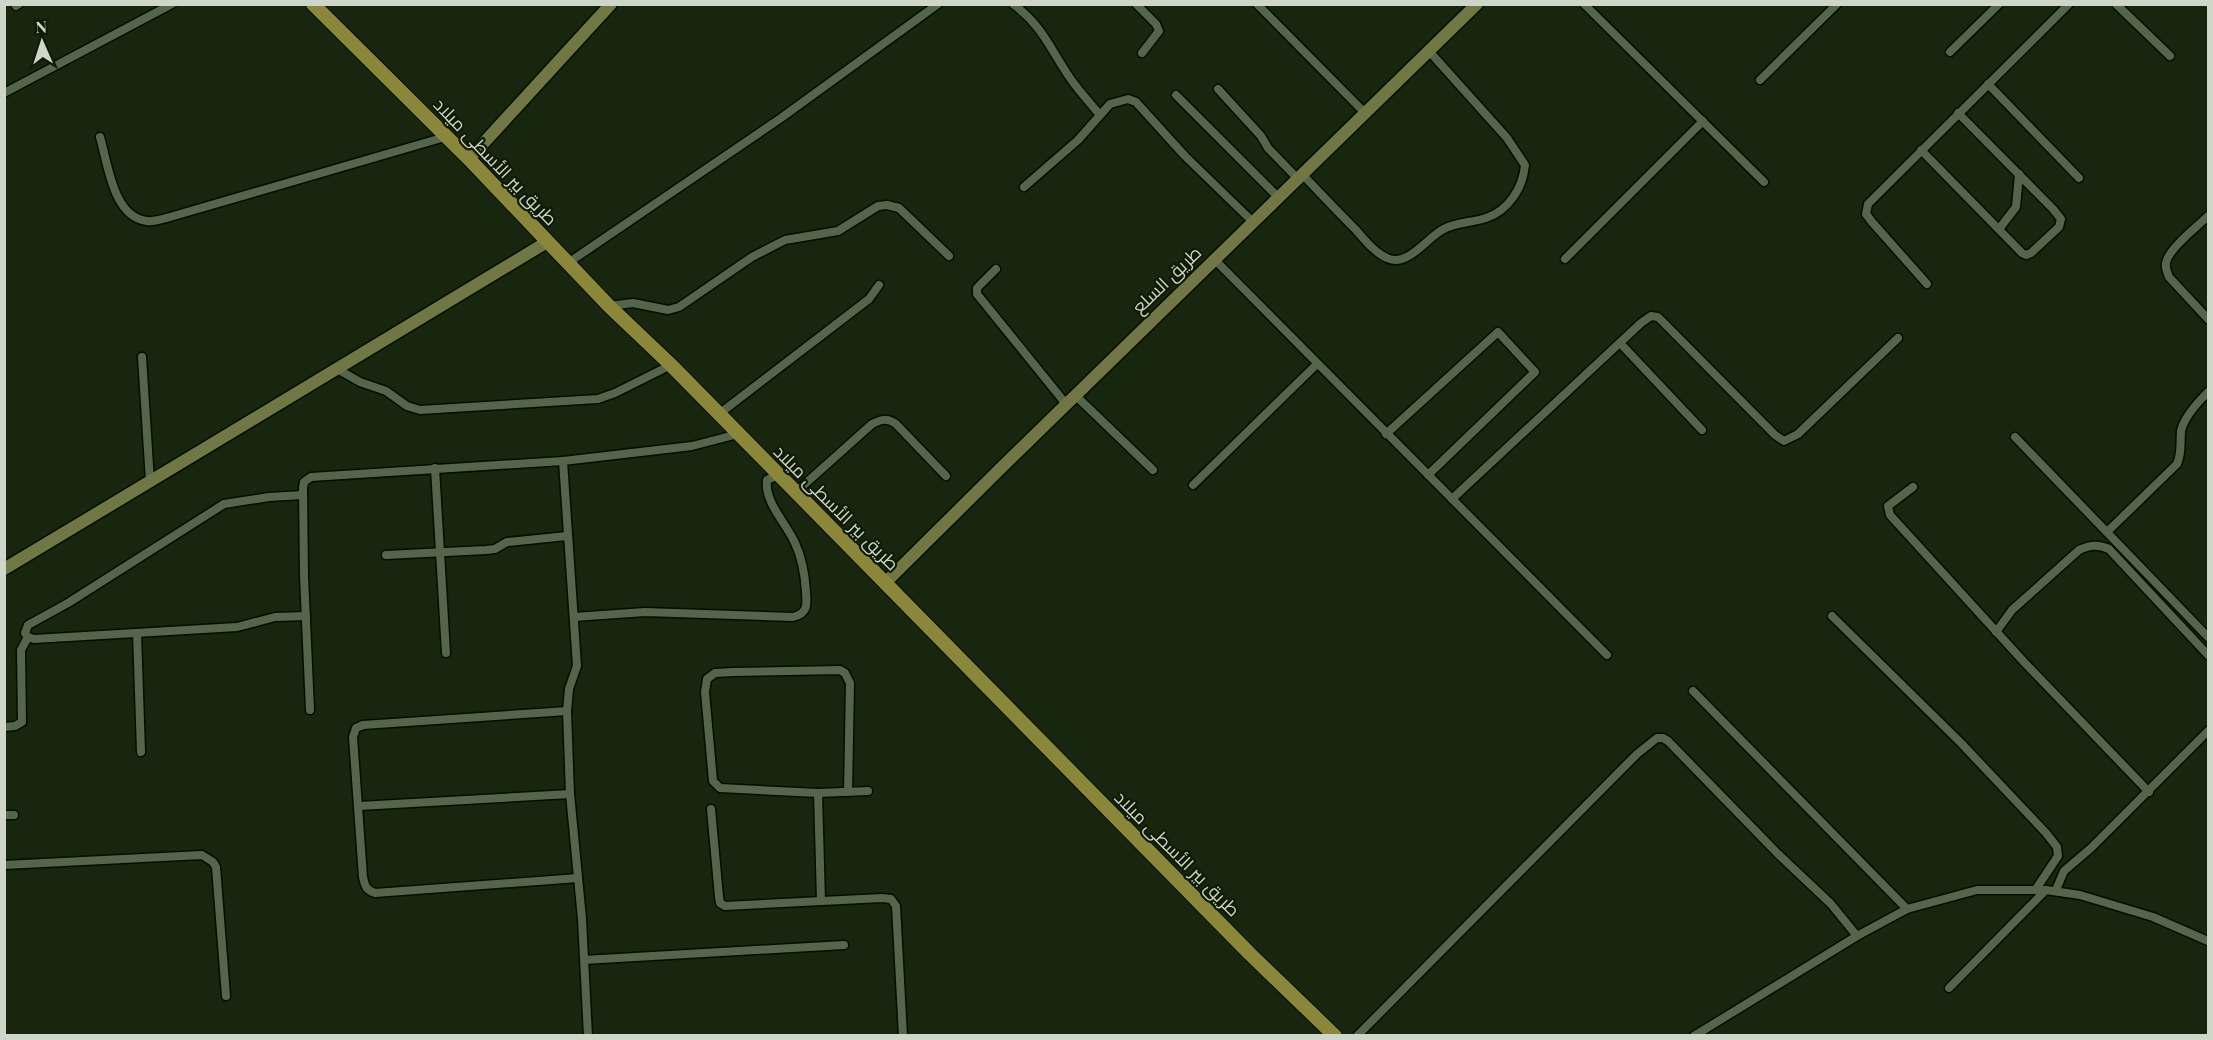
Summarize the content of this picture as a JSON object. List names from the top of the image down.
{
  "streets": {
    "main road": ["طريق بير الأسطى ميلاد"],
    "street": ["طريق السلع"]
  },
  "crossings": [
    ["طريق بير الأسطى ميلاد", "طريق السلع"]
  ],
  "north": "top"
}
